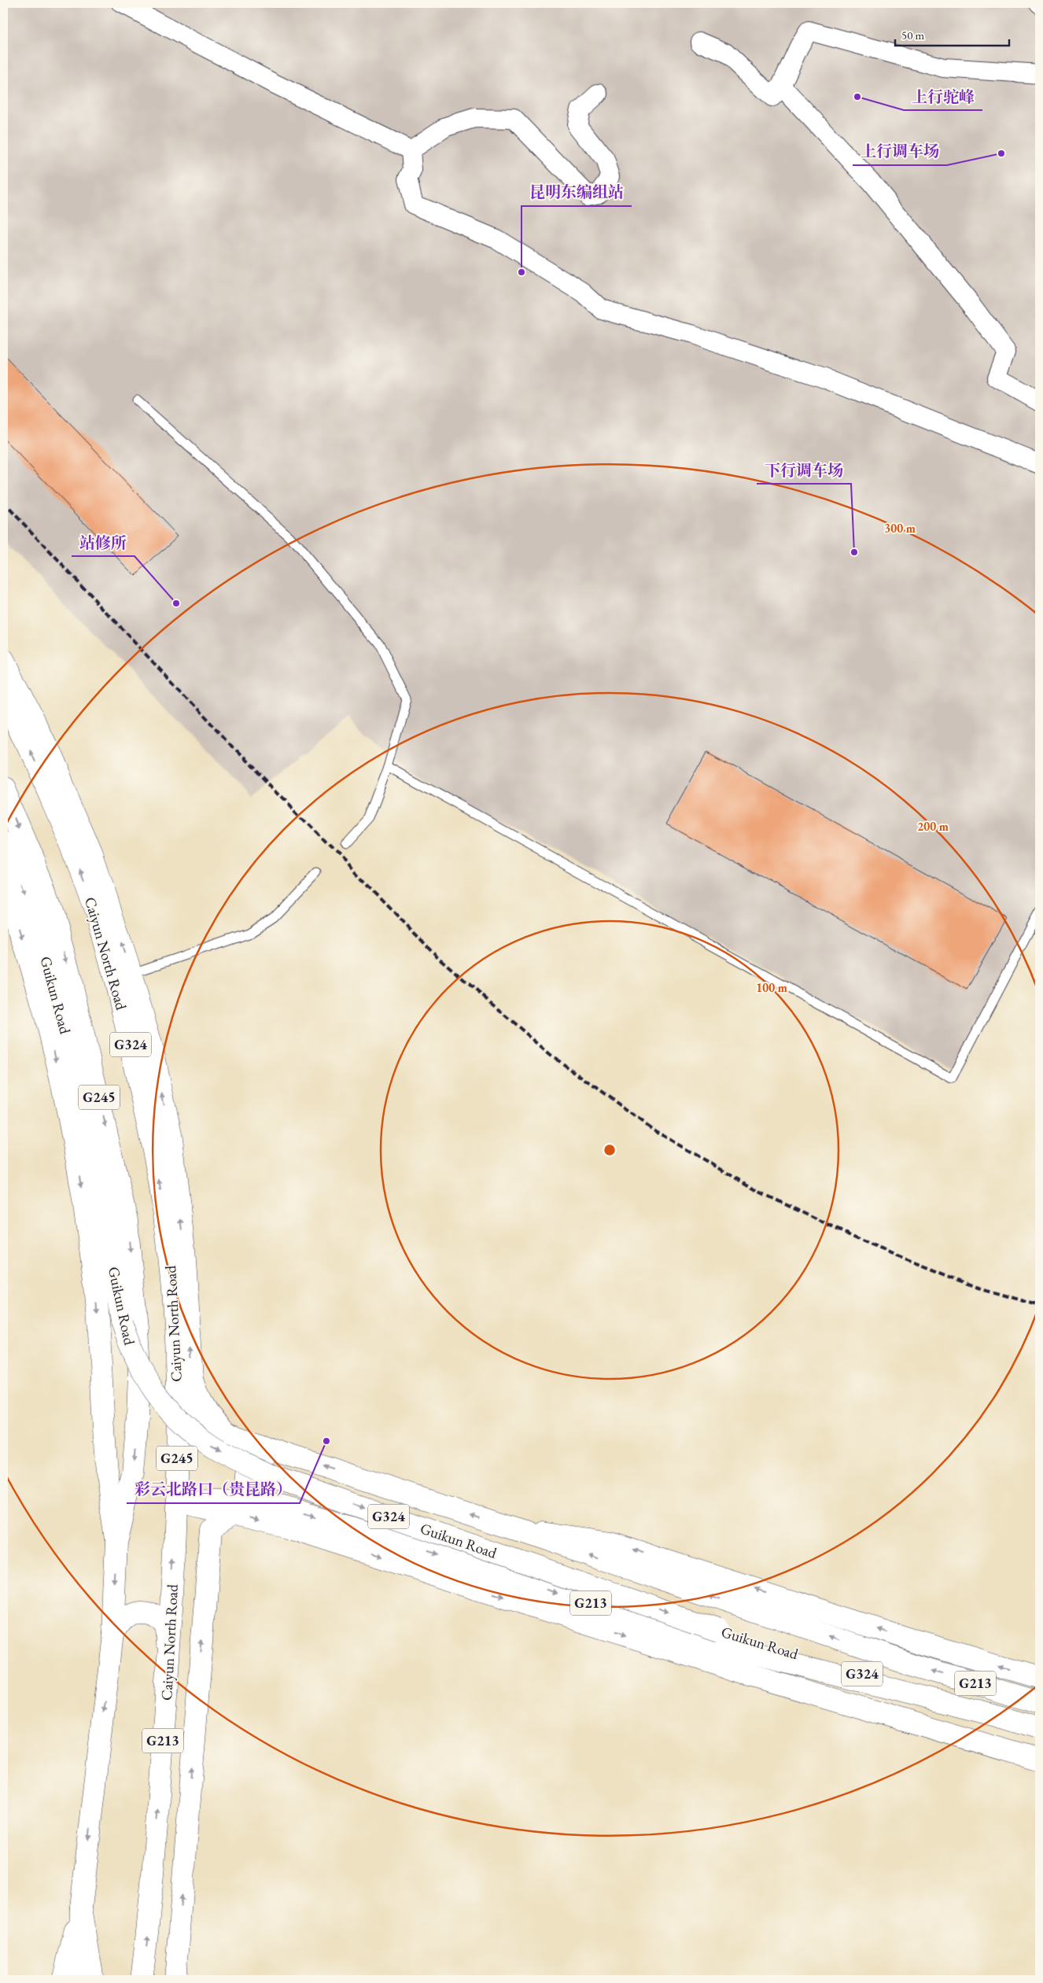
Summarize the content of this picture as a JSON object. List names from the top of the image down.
{
  "streets": {
    "main road": [
      "Caiyun North Road",
      "Guikun Road",
      "G324",
      "G245",
      "G213"
    ]
  },
  "crossings": [
    ["Caiyun North Road", "Guikun Road"],
    ["Caiyun North Road", "G213"],
    ["Guikun Road", "G213"]
  ],
  "places": [
    "上行驼峰",
    "上行调车场",
    "昆明东编组站",
    "下行调车场",
    "站修所",
    "彩云北路口（贵昆路）"
  ],
  "scale_bar": "50 m",
  "rings": ["300 m", "200 m", "100 m"]
}
